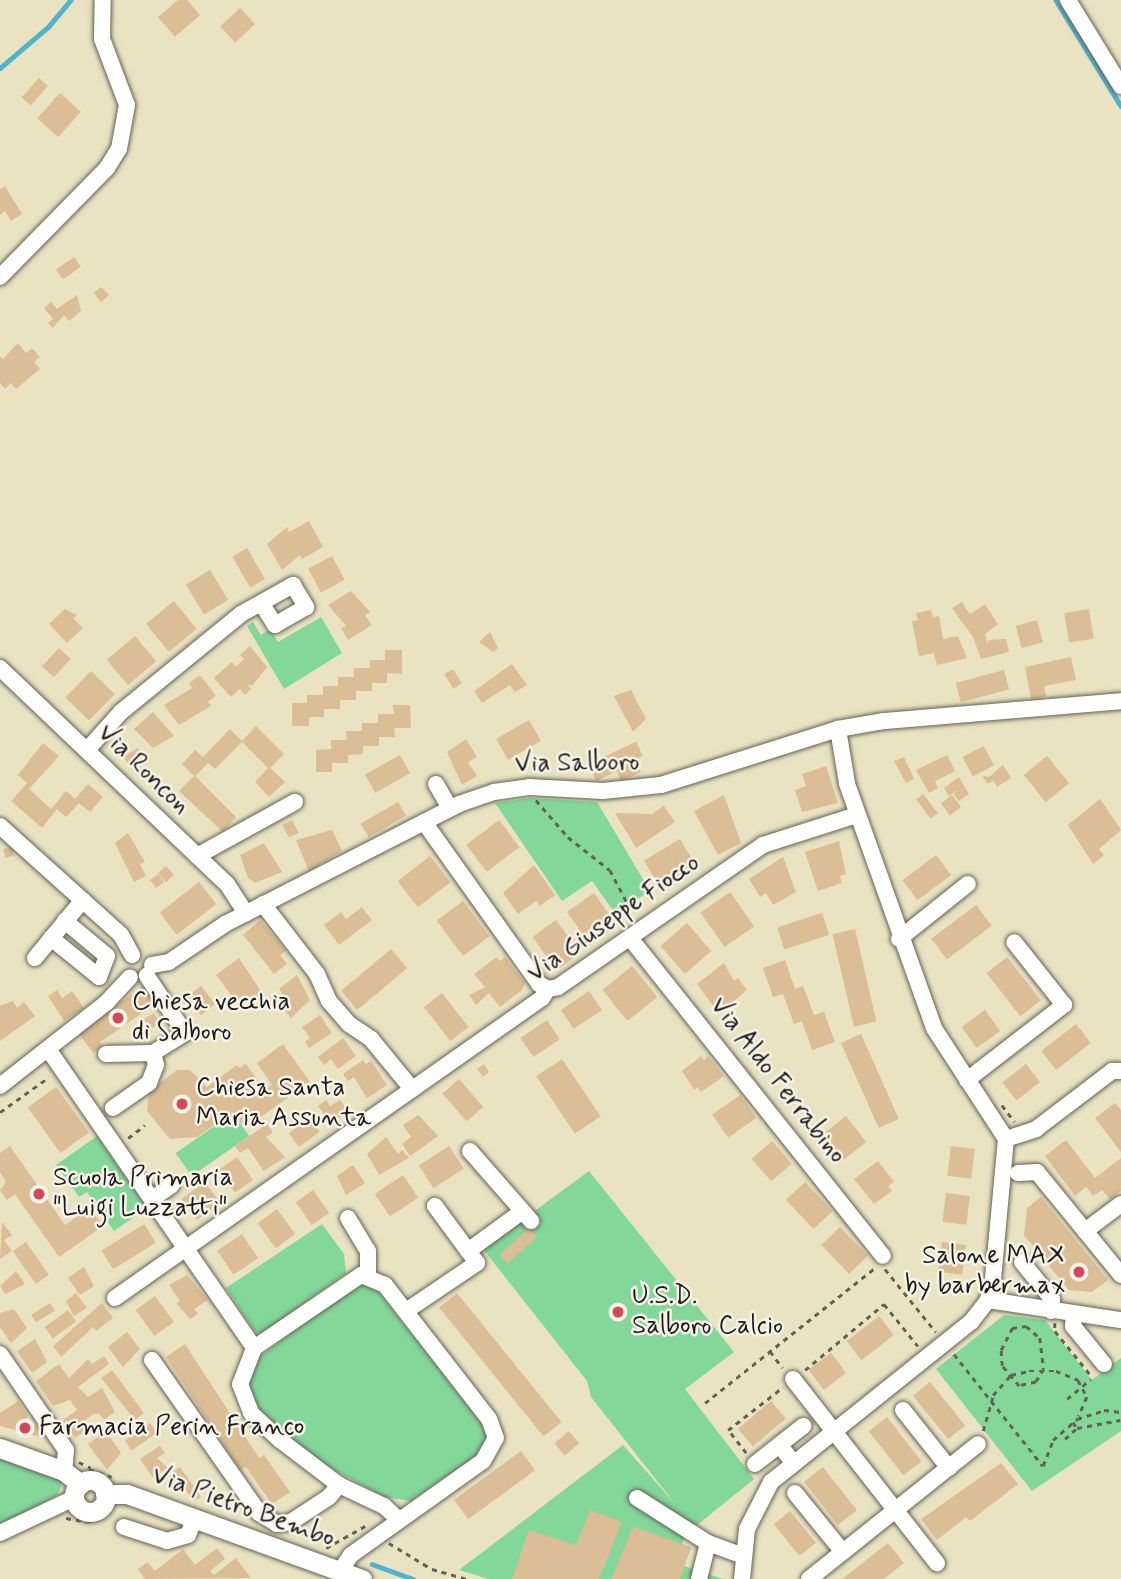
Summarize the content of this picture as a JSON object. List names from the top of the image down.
{
  "streets": {
    "main road": ["Via Pietro Bembo"],
    "street": [
      "Via Salboro",
      "Via Roncon",
      "Via Giuseppe Fiocco",
      "Via Aldo Ferrabino"
    ]
  },
  "crossings": [
    ["Via Salboro", "Via Roncon"],
    ["Via Giuseppe Fiocco", "Via Aldo Ferrabino"]
  ],
  "places": [
    "Chiesa vecchia di Salboro",
    "Chiesa Santa Maria Assunta",
    "Scuola Primaria \"Luigi Luzzatti\"",
    "Salone MAX by barbermax",
    "U.S.D. Salboro Calcio",
    "Farmacia Perin Franco"
  ]
}
